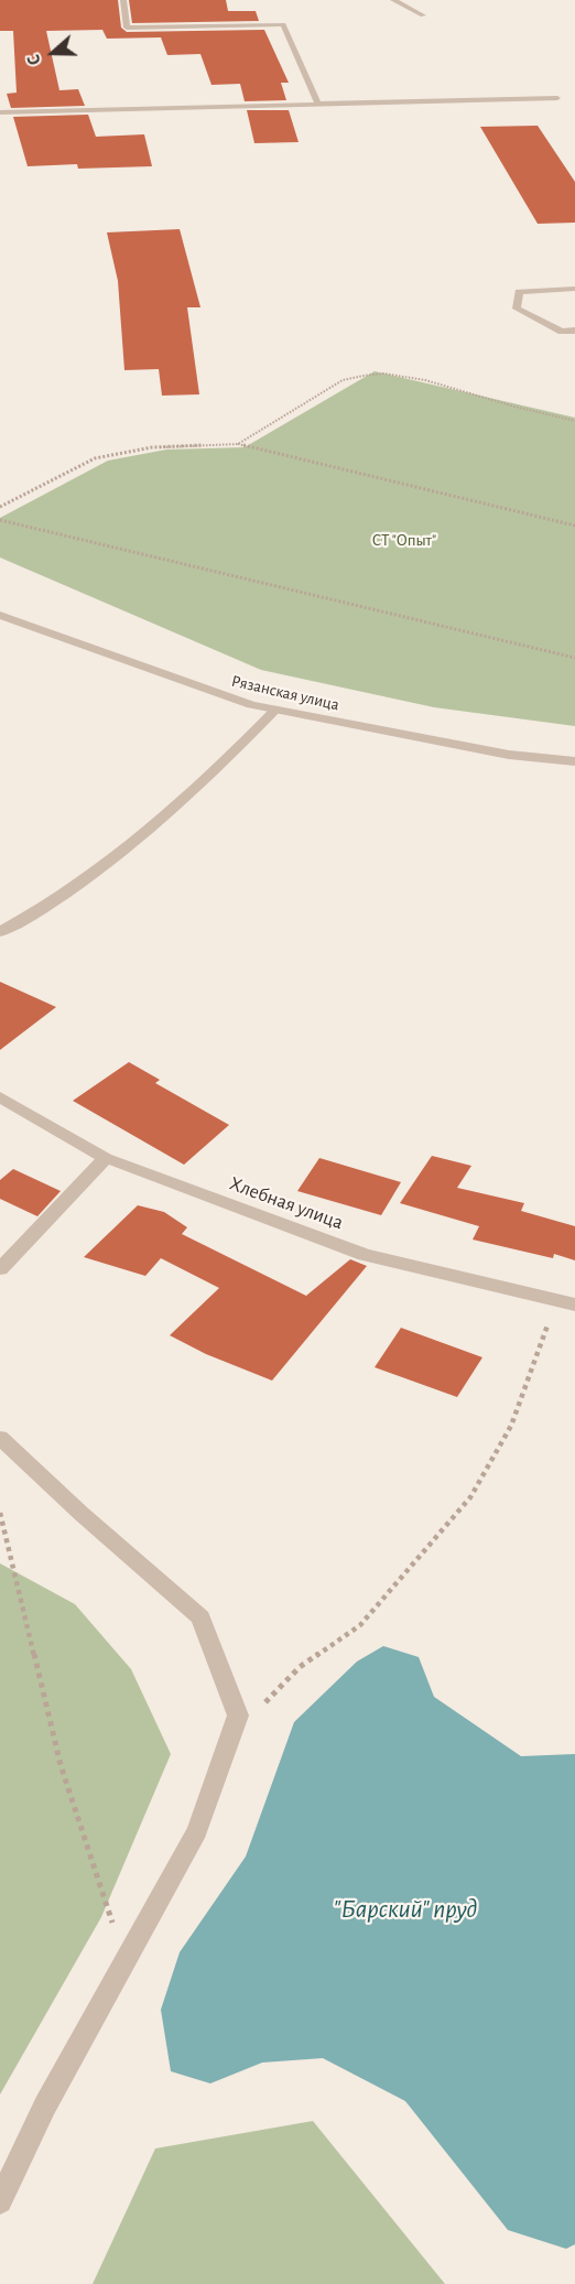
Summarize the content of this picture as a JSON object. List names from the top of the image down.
{
  "streets": {
    "street": ["Рязанская улица", "Хлебная улица"]
  },
  "water": ["\"Барский\" пруд"],
  "parks": ["СТ \"Опыт\""],
  "north": "left"
}
